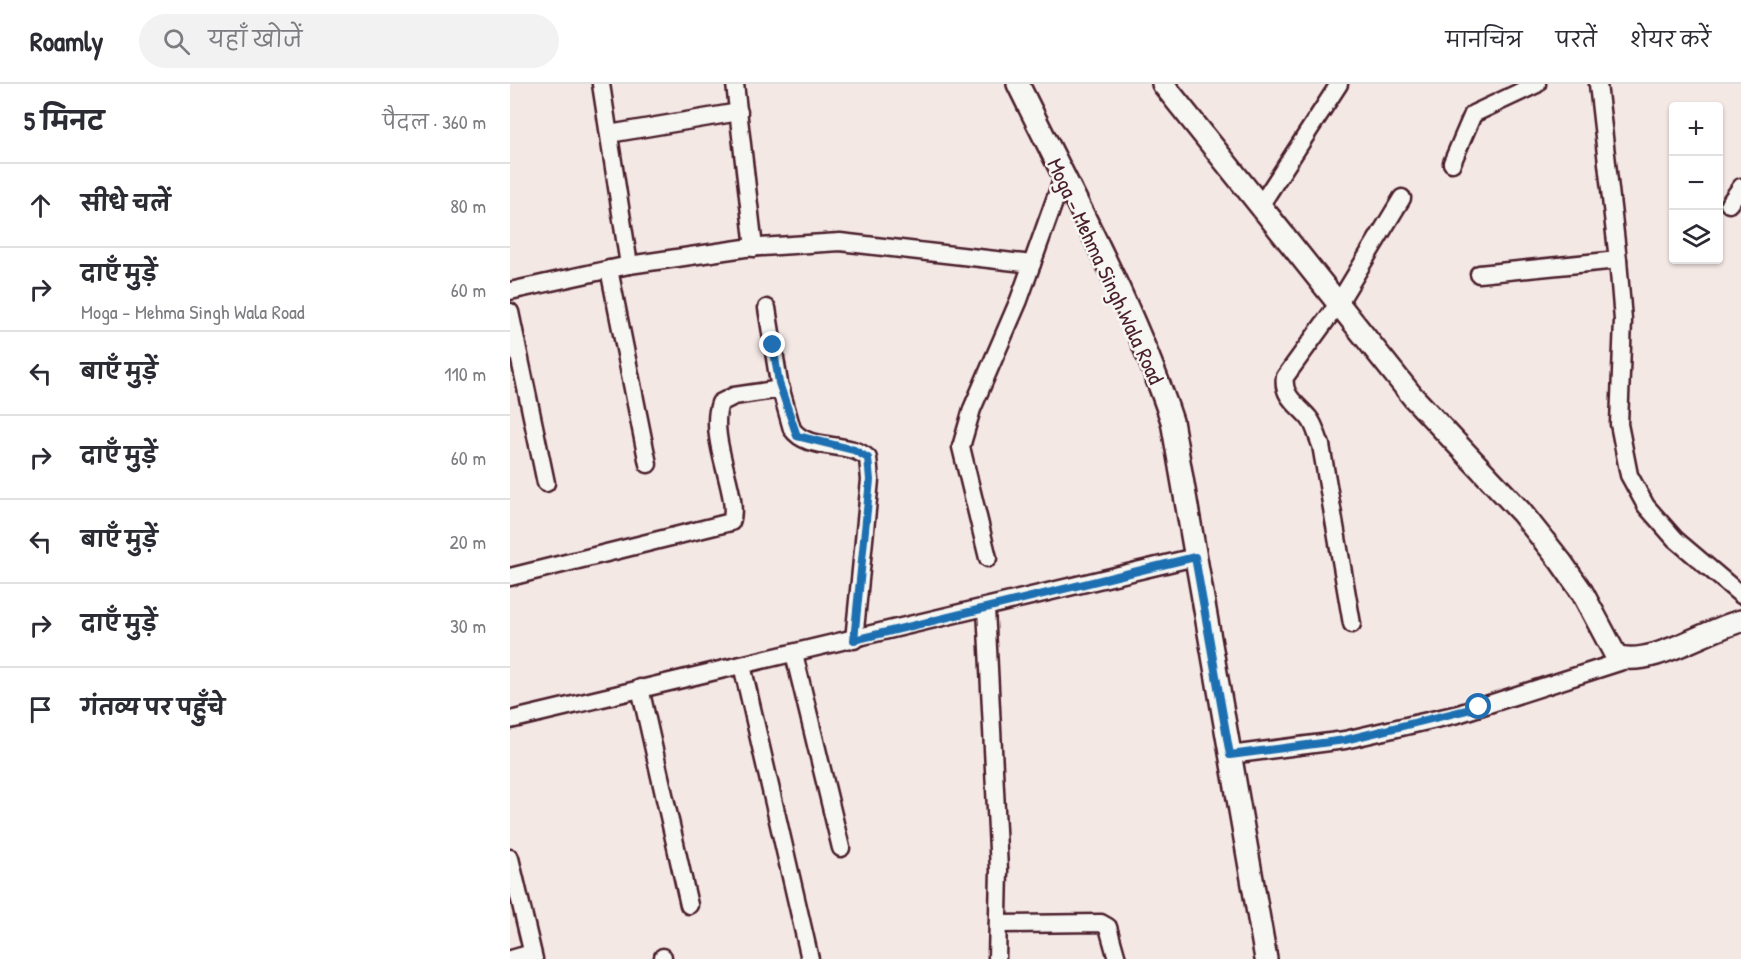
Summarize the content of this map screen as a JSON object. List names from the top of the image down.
{
  "streets": {
    "street": ["Moga - Mehma Singh Wala Road"]
  },
  "page": {
    "header": "Roamly",
    "search": "यहाँ खोजें",
    "nav": ["मानचित्र", "परतें", "शेयर करें"],
    "heading": ["5 मिनट", "पैदल · 360 m"],
    "map_buttons": ["+", "−"],
    "list": [
      ["सीधे चलें", "80 m"],
      ["दाएँ मुड़ें", "Moga - Mehma Singh Wala Road", "60 m"],
      ["बाएँ मुड़ें", "110 m"],
      ["दाएँ मुड़ें", "60 m"],
      ["बाएँ मुड़ें", "20 m"],
      ["दाएँ मुड़ें", "30 m"],
      "गंतव्य पर पहुँचे"
    ]
  }
}
